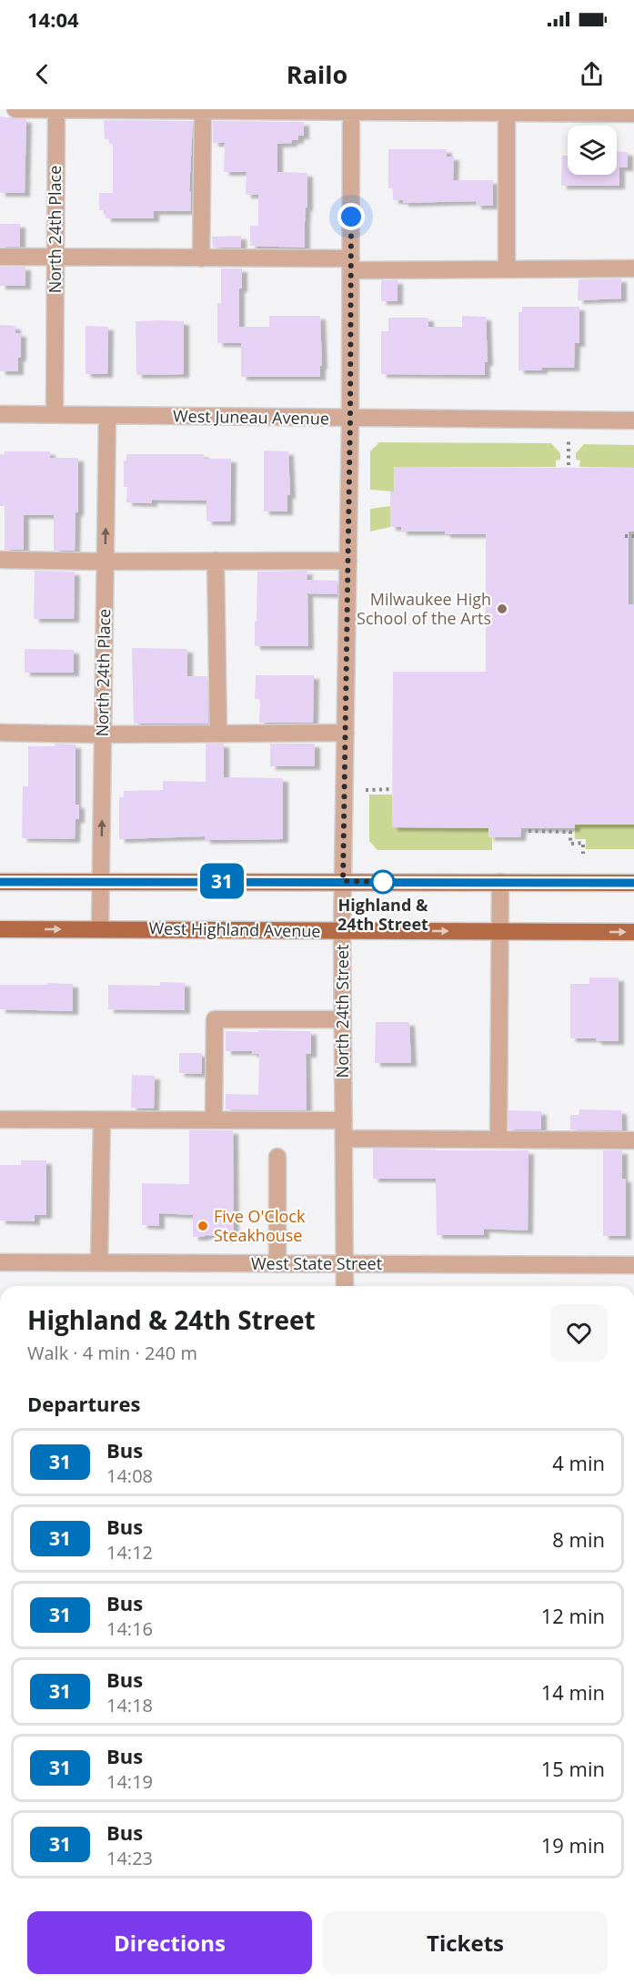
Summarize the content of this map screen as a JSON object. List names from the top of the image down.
{
  "streets": {
    "main road": ["West Highland Avenue"],
    "street": [
      "North 24th Place",
      "West Juneau Avenue",
      "North 24th Street",
      "West State Street"
    ]
  },
  "crossings": [
    ["North 24th Place", "West Juneau Avenue"],
    ["North 24th Place", "West Highland Avenue"],
    ["West Juneau Avenue", "North 24th Street"],
    ["West Highland Avenue", "North 24th Street"],
    ["North 24th Street", "West State Street"]
  ],
  "one_way": ["North 24th Place"],
  "places": ["Milwaukee High School of the Arts", "Highland & 24th Street", "Five O'Clock Steakhouse"],
  "lines": ["bus line 31"],
  "page": {
    "status": "14:04",
    "header": "Railo",
    "on_map": "31",
    "heading": [
      ["Highland & 24th Street", "Walk · 4 min · 240 m"],
      "Departures"
    ],
    "list": [
      {
        "mark": "31",
        "name": "Bus",
        "note": "14:08",
        "value": "4 min"
      },
      {
        "mark": "31",
        "name": "Bus",
        "note": "14:12",
        "value": "8 min"
      },
      {
        "mark": "31",
        "name": "Bus",
        "note": "14:16",
        "value": "12 min"
      },
      {
        "mark": "31",
        "name": "Bus",
        "note": "14:18",
        "value": "14 min"
      },
      {
        "mark": "31",
        "name": "Bus",
        "note": "14:19",
        "value": "15 min"
      },
      {
        "mark": "31",
        "name": "Bus",
        "note": "14:23",
        "value": "19 min"
      }
    ],
    "buttons": ["Directions", "Tickets"]
  }
}
